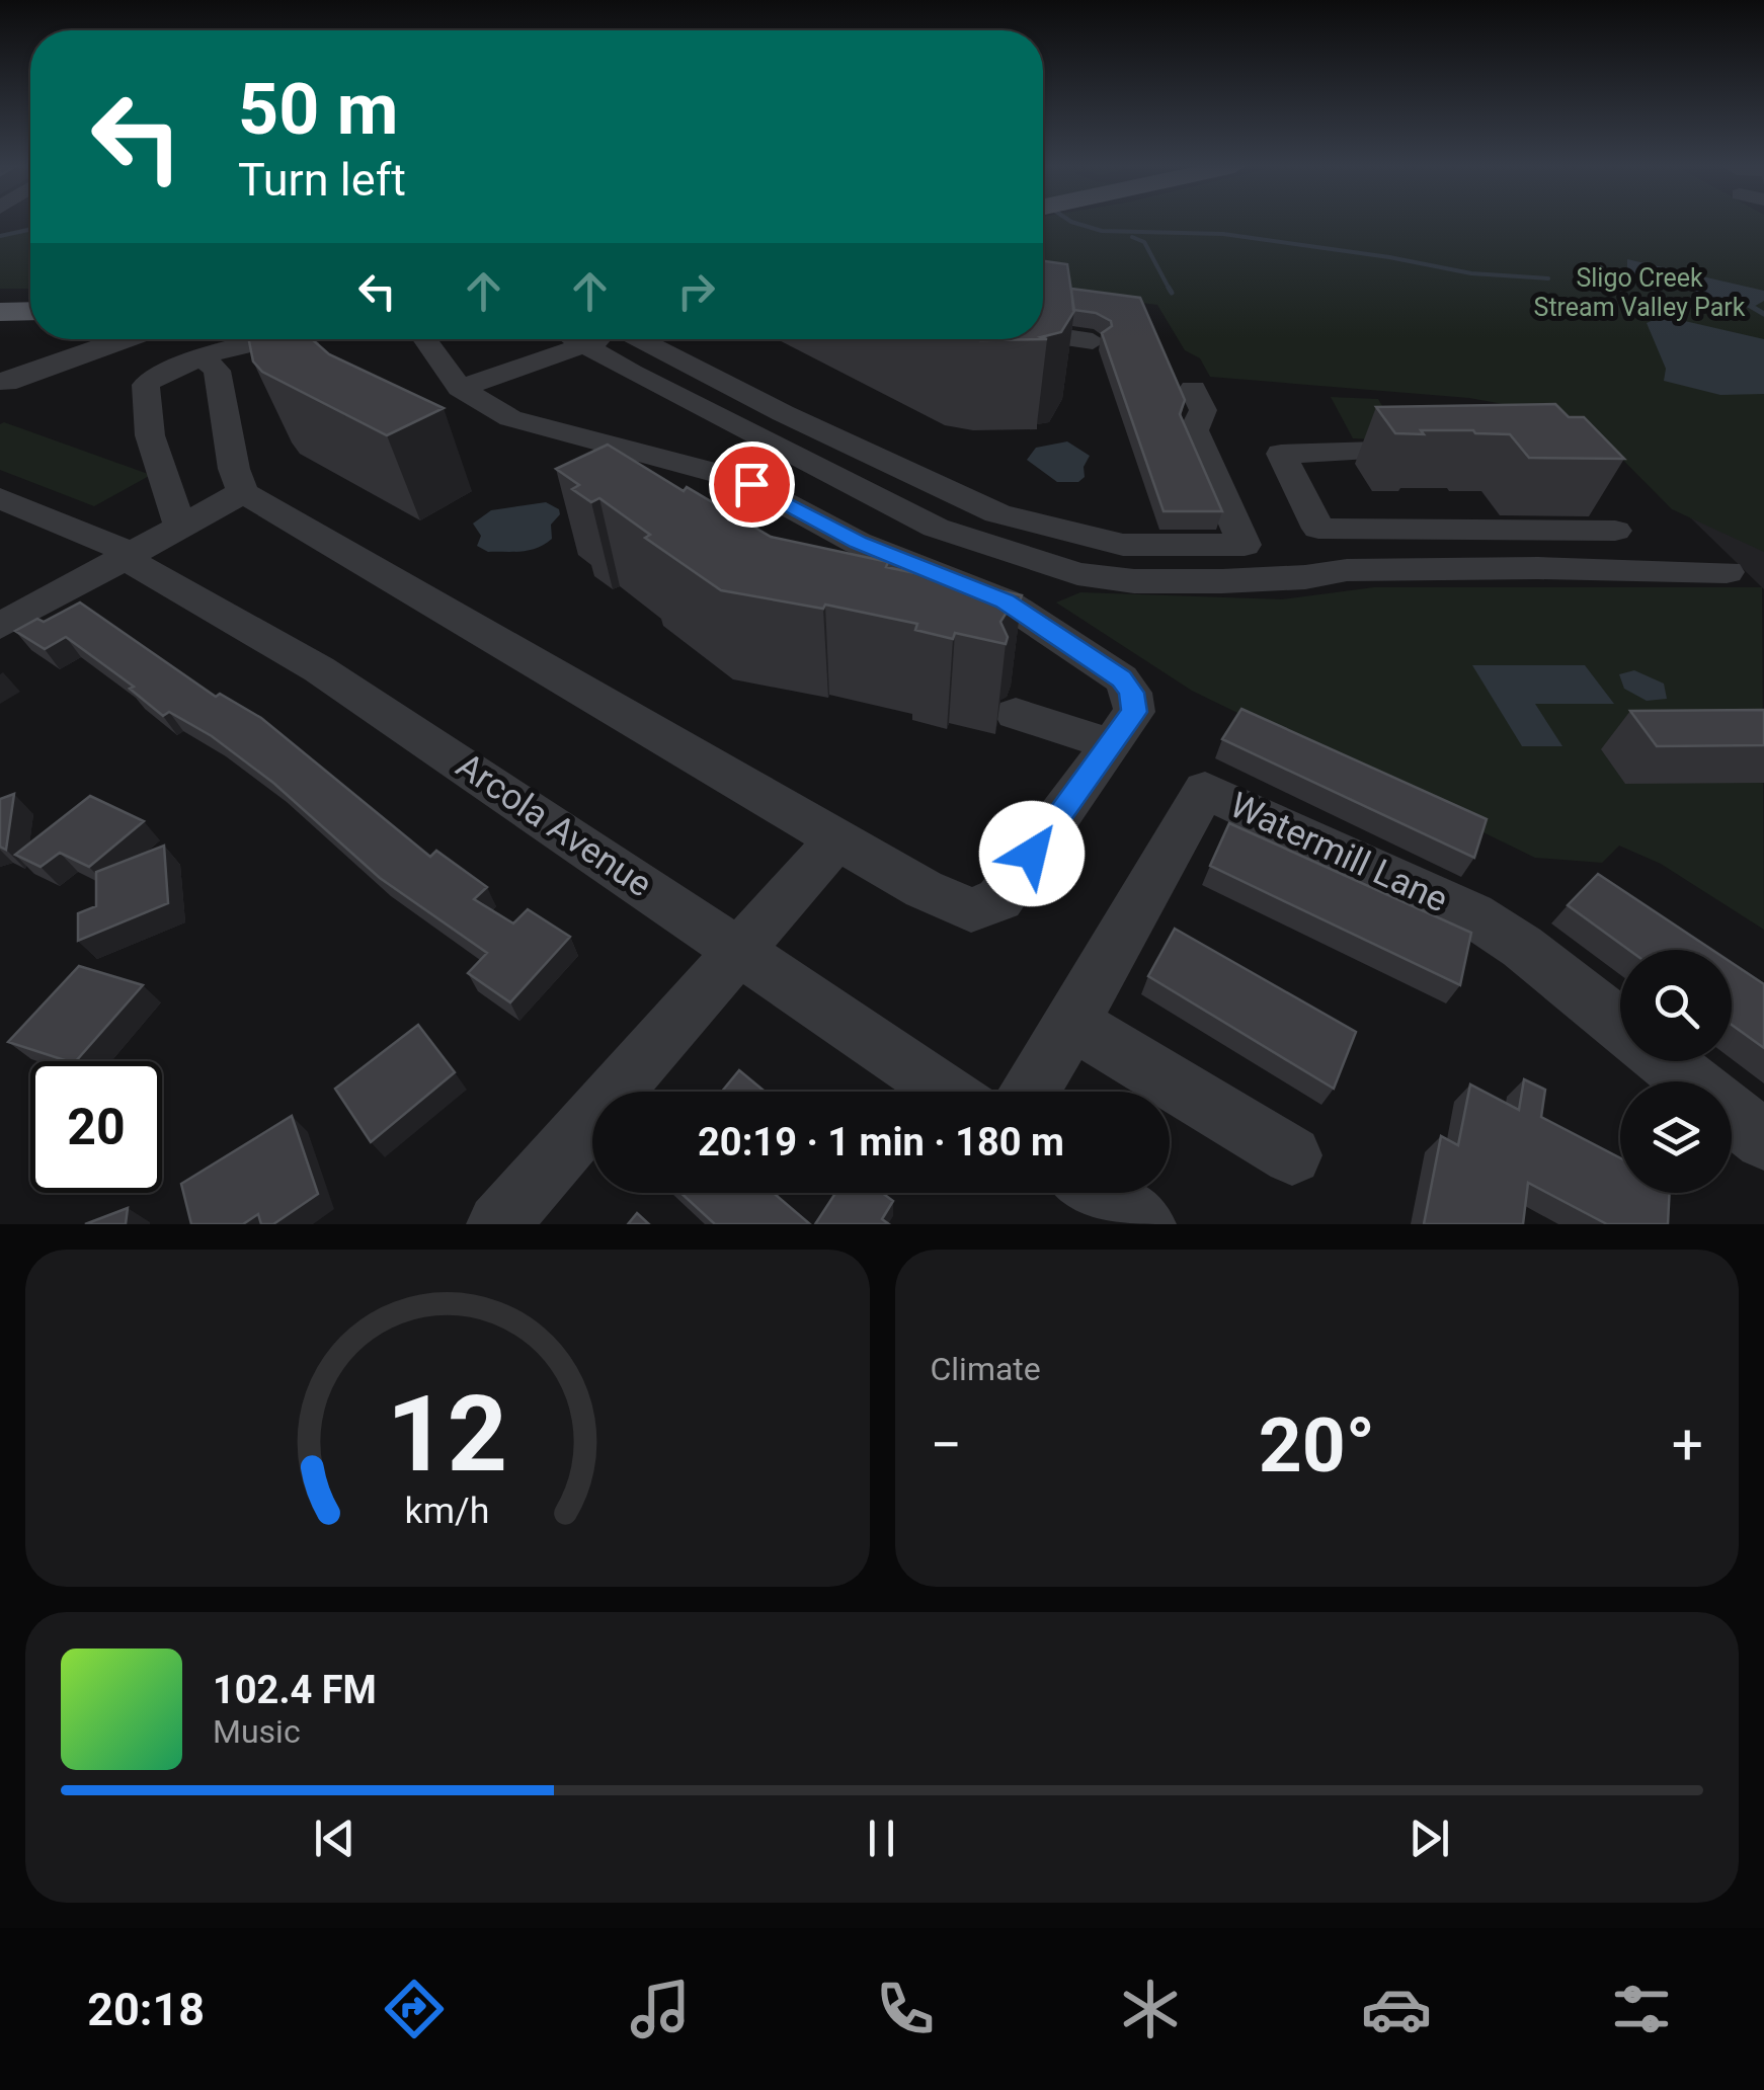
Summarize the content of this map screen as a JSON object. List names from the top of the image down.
{
  "streets": {
    "street": ["Arcola Avenue", "Watermill Lane"]
  },
  "parks": ["Sligo Creek Stream Valley Park"],
  "page": {
    "turn": ["50 m", "Turn left"],
    "limit": "20",
    "trip": "20:19 · 1 min · 180 m",
    "tile": "Climate",
    "heat": ["−", "20°", "+"],
    "song": ["102.4 FM", "Music"],
    "tabs": "20:18",
    "gauge": ["12", "km/h"]
  }
}
